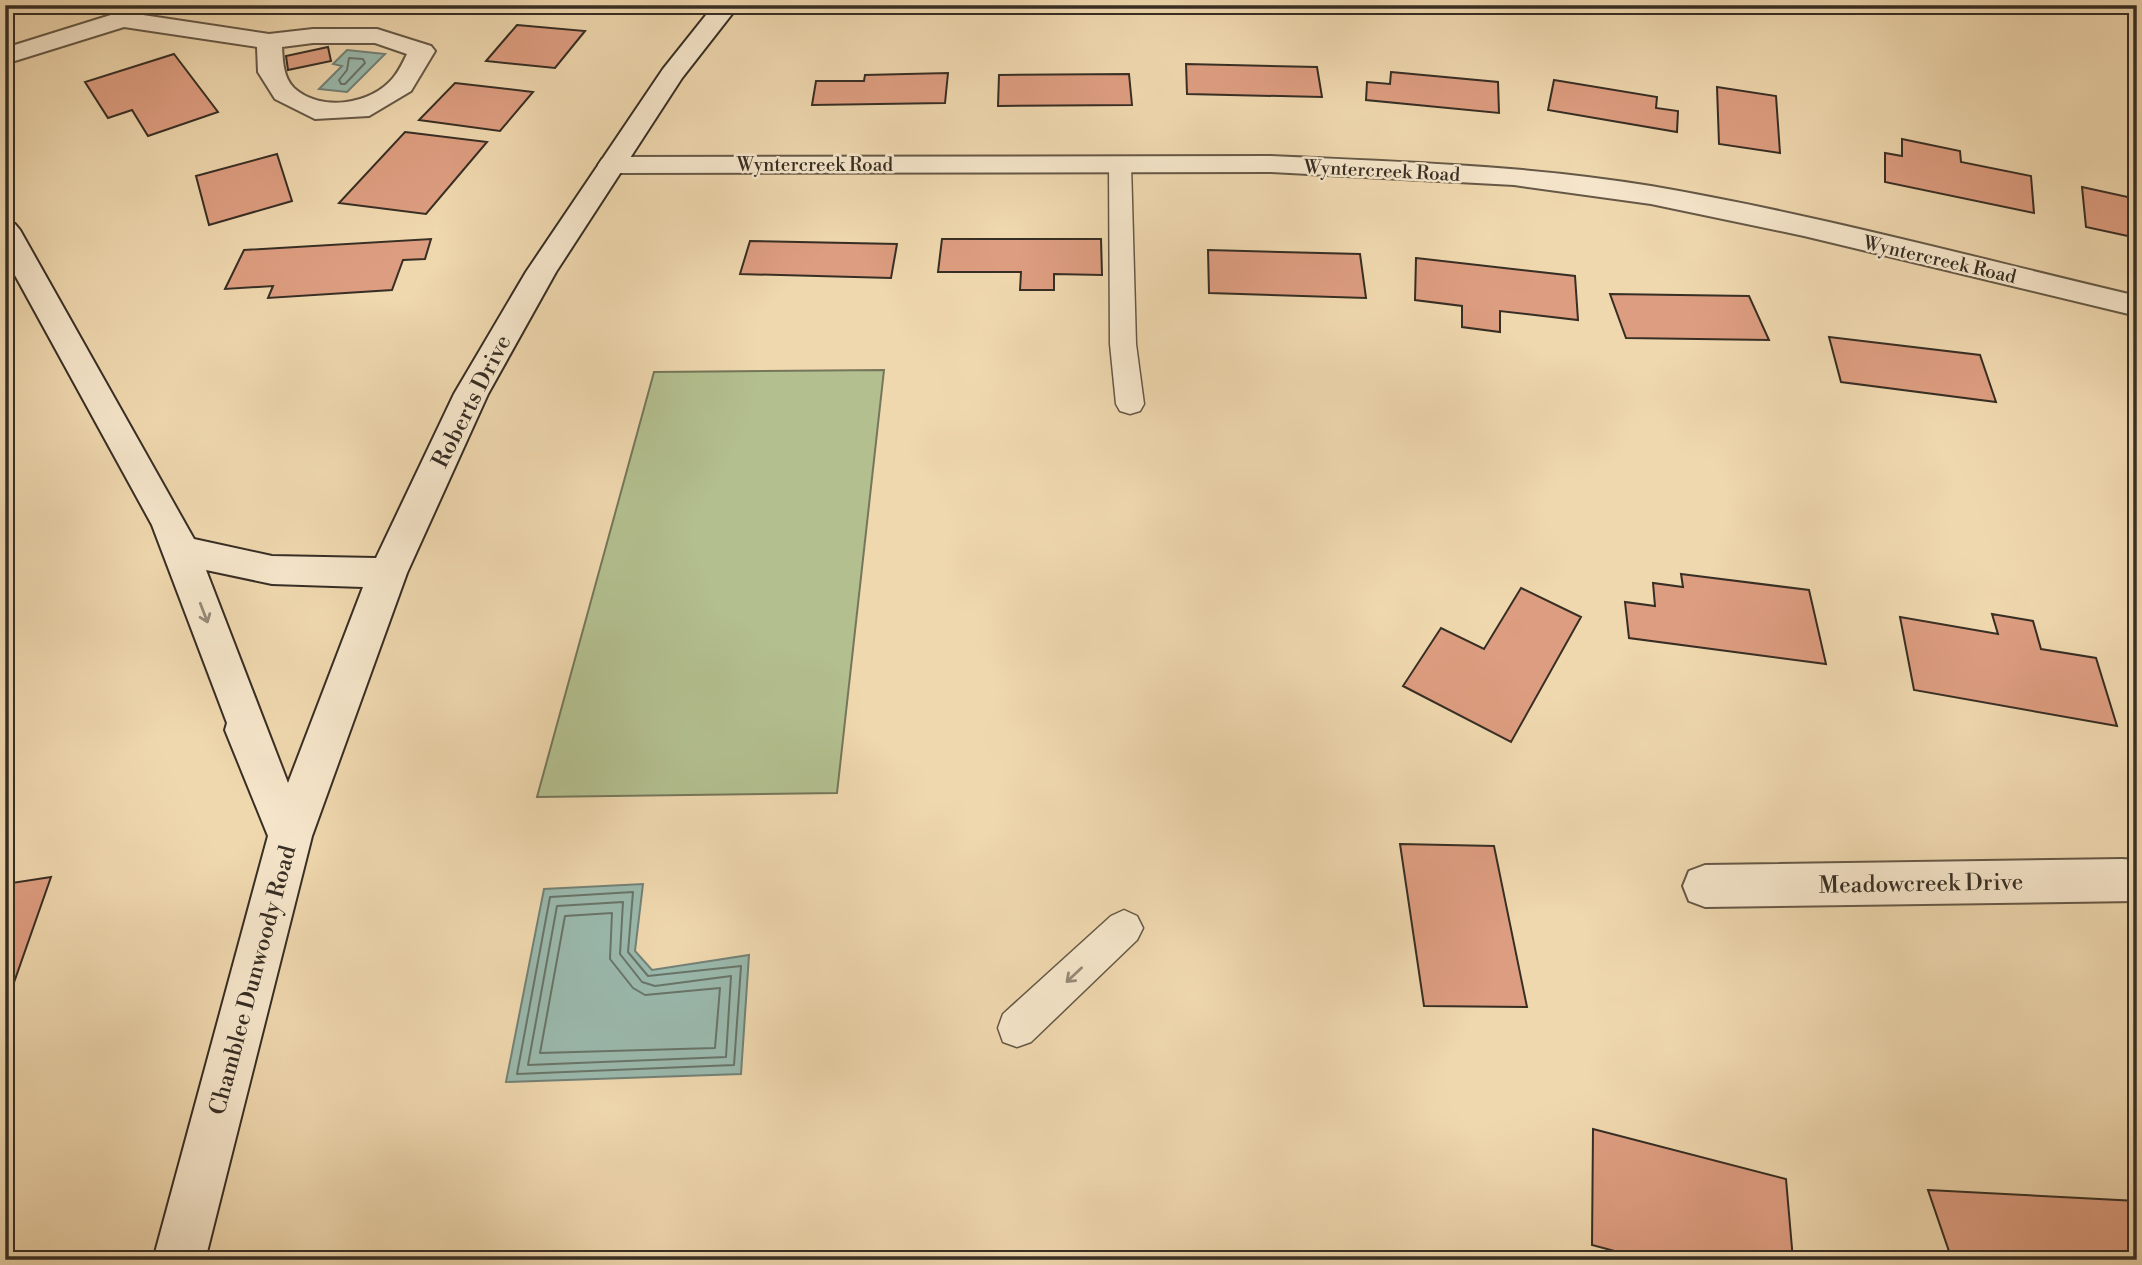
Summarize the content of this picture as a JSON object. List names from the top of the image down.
{
  "streets": {
    "street": [
      "Wyntercreek Road",
      "Roberts Drive",
      "Meadowcreek Drive",
      "Chamblee Dunwoody Road"
    ]
  },
  "crossings": [
    ["Wyntercreek Road", "Roberts Drive"],
    ["Roberts Drive", "Chamblee Dunwoody Road"]
  ]
}
